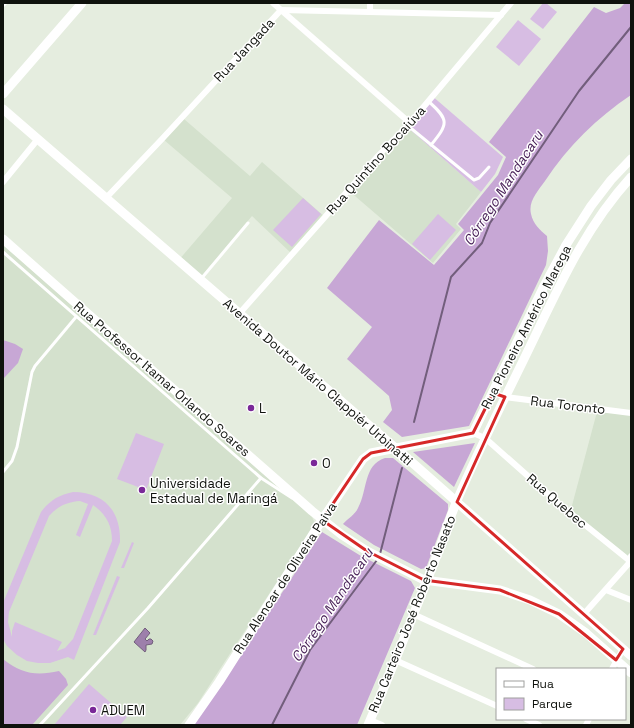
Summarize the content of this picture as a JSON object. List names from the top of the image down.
{
  "streets": {
    "main road": [
      "Rua Pioneiro Américo Marega",
      "Rua Professor Itamar Orlando Soares",
      "Avenida Doutor Mário Clappiér Urbinatti",
      "Rua Alencar de Oliveira Paiva",
      "Rua Carteiro José Roberto Nasato"
    ],
    "street": [
      "Rua Jangada",
      "Rua Quintino Bocaiúva",
      "Rua Toronto",
      "Rua Quebec"
    ]
  },
  "crossings": [
    ["Rua Jangada", "Rua Quintino Bocaiúva"],
    ["Rua Jangada", "Avenida Doutor Mário Clappiér Urbinatti"],
    ["Rua Quintino Bocaiúva", "Avenida Doutor Mário Clappiér Urbinatti"],
    ["Rua Pioneiro Américo Marega", "Rua Toronto"],
    ["Rua Pioneiro Américo Marega", "Rua Quebec"],
    ["Rua Pioneiro Américo Marega", "Rua Carteiro José Roberto Nasato"],
    ["Rua Professor Itamar Orlando Soares", "Rua Alencar de Oliveira Paiva"],
    ["Avenida Doutor Mário Clappiér Urbinatti", "Rua Alencar de Oliveira Paiva"],
    ["Avenida Doutor Mário Clappiér Urbinatti", "Rua Carteiro José Roberto Nasato"],
    ["Rua Quebec", "Rua Carteiro José Roberto Nasato"]
  ],
  "water": ["Córrego Mandacaru"],
  "places": [
    "L",
    "O",
    "Universidade Estadual de Maringá",
    "ADUEM"
  ],
  "legend": ["Rua", "Parque"]
}
